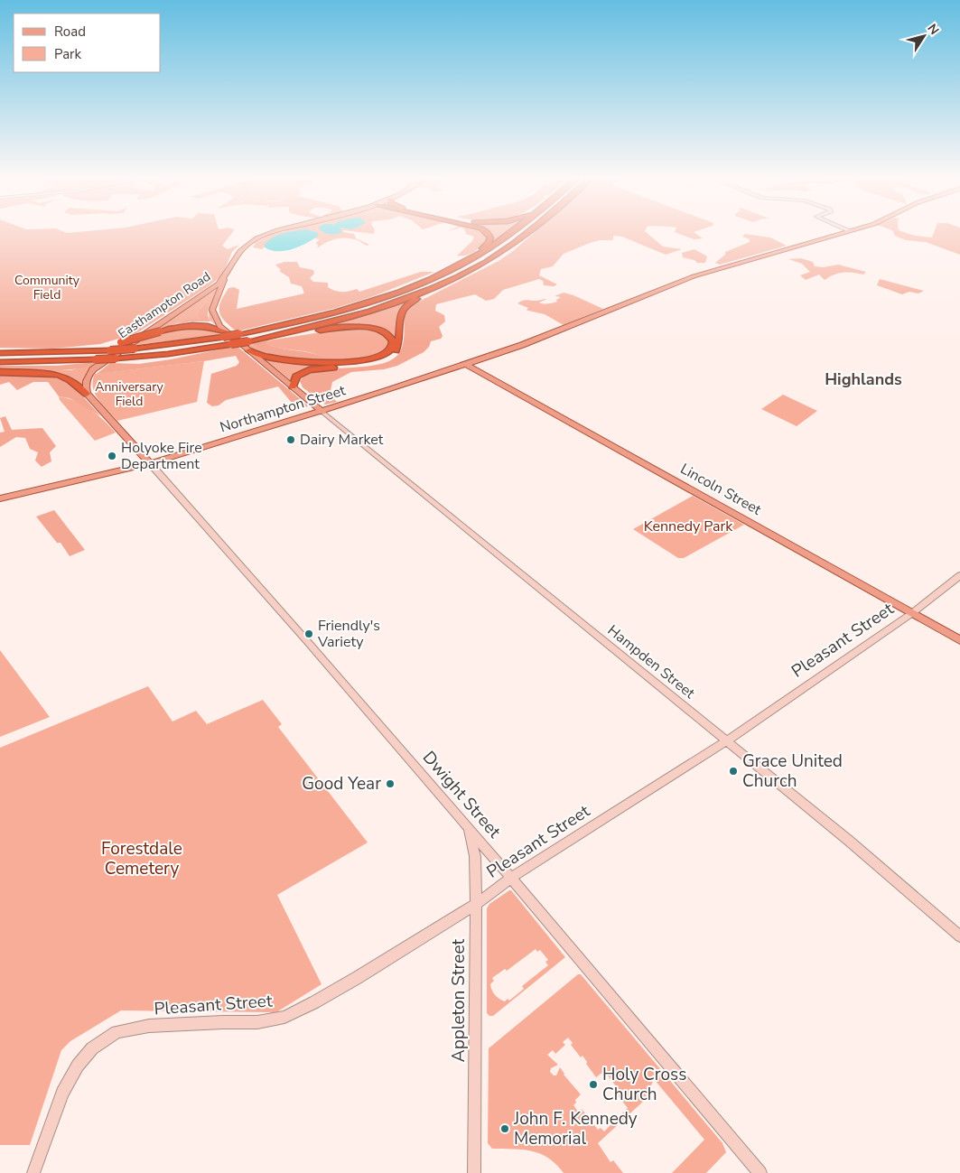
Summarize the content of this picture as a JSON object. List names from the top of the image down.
{
  "streets": {
    "main road": [
      "Easthampton Road",
      "Northampton Street",
      "Lincoln Street",
      "Pleasant Street",
      "Hampden Street",
      "Dwight Street",
      "Appleton Street"
    ]
  },
  "crossings": [
    ["Northampton Street", "Lincoln Street"],
    ["Northampton Street", "Hampden Street"],
    ["Northampton Street", "Dwight Street"],
    ["Lincoln Street", "Pleasant Street"],
    ["Pleasant Street", "Hampden Street"],
    ["Pleasant Street", "Dwight Street"],
    ["Pleasant Street", "Appleton Street"],
    ["Dwight Street", "Appleton Street"]
  ],
  "districts": ["Highlands"],
  "parks": [
    "Community Field",
    "Anniversary Field",
    "Kennedy Park",
    "Forestdale Cemetery"
  ],
  "places": [
    "Dairy Market",
    "Holyoke Fire Department",
    "Friendly's Variety",
    "Grace United Church",
    "Good Year",
    "Holy Cross Church",
    "John F. Kennedy Memorial"
  ],
  "legend": ["Road", "Park"],
  "north": "top right"
}
